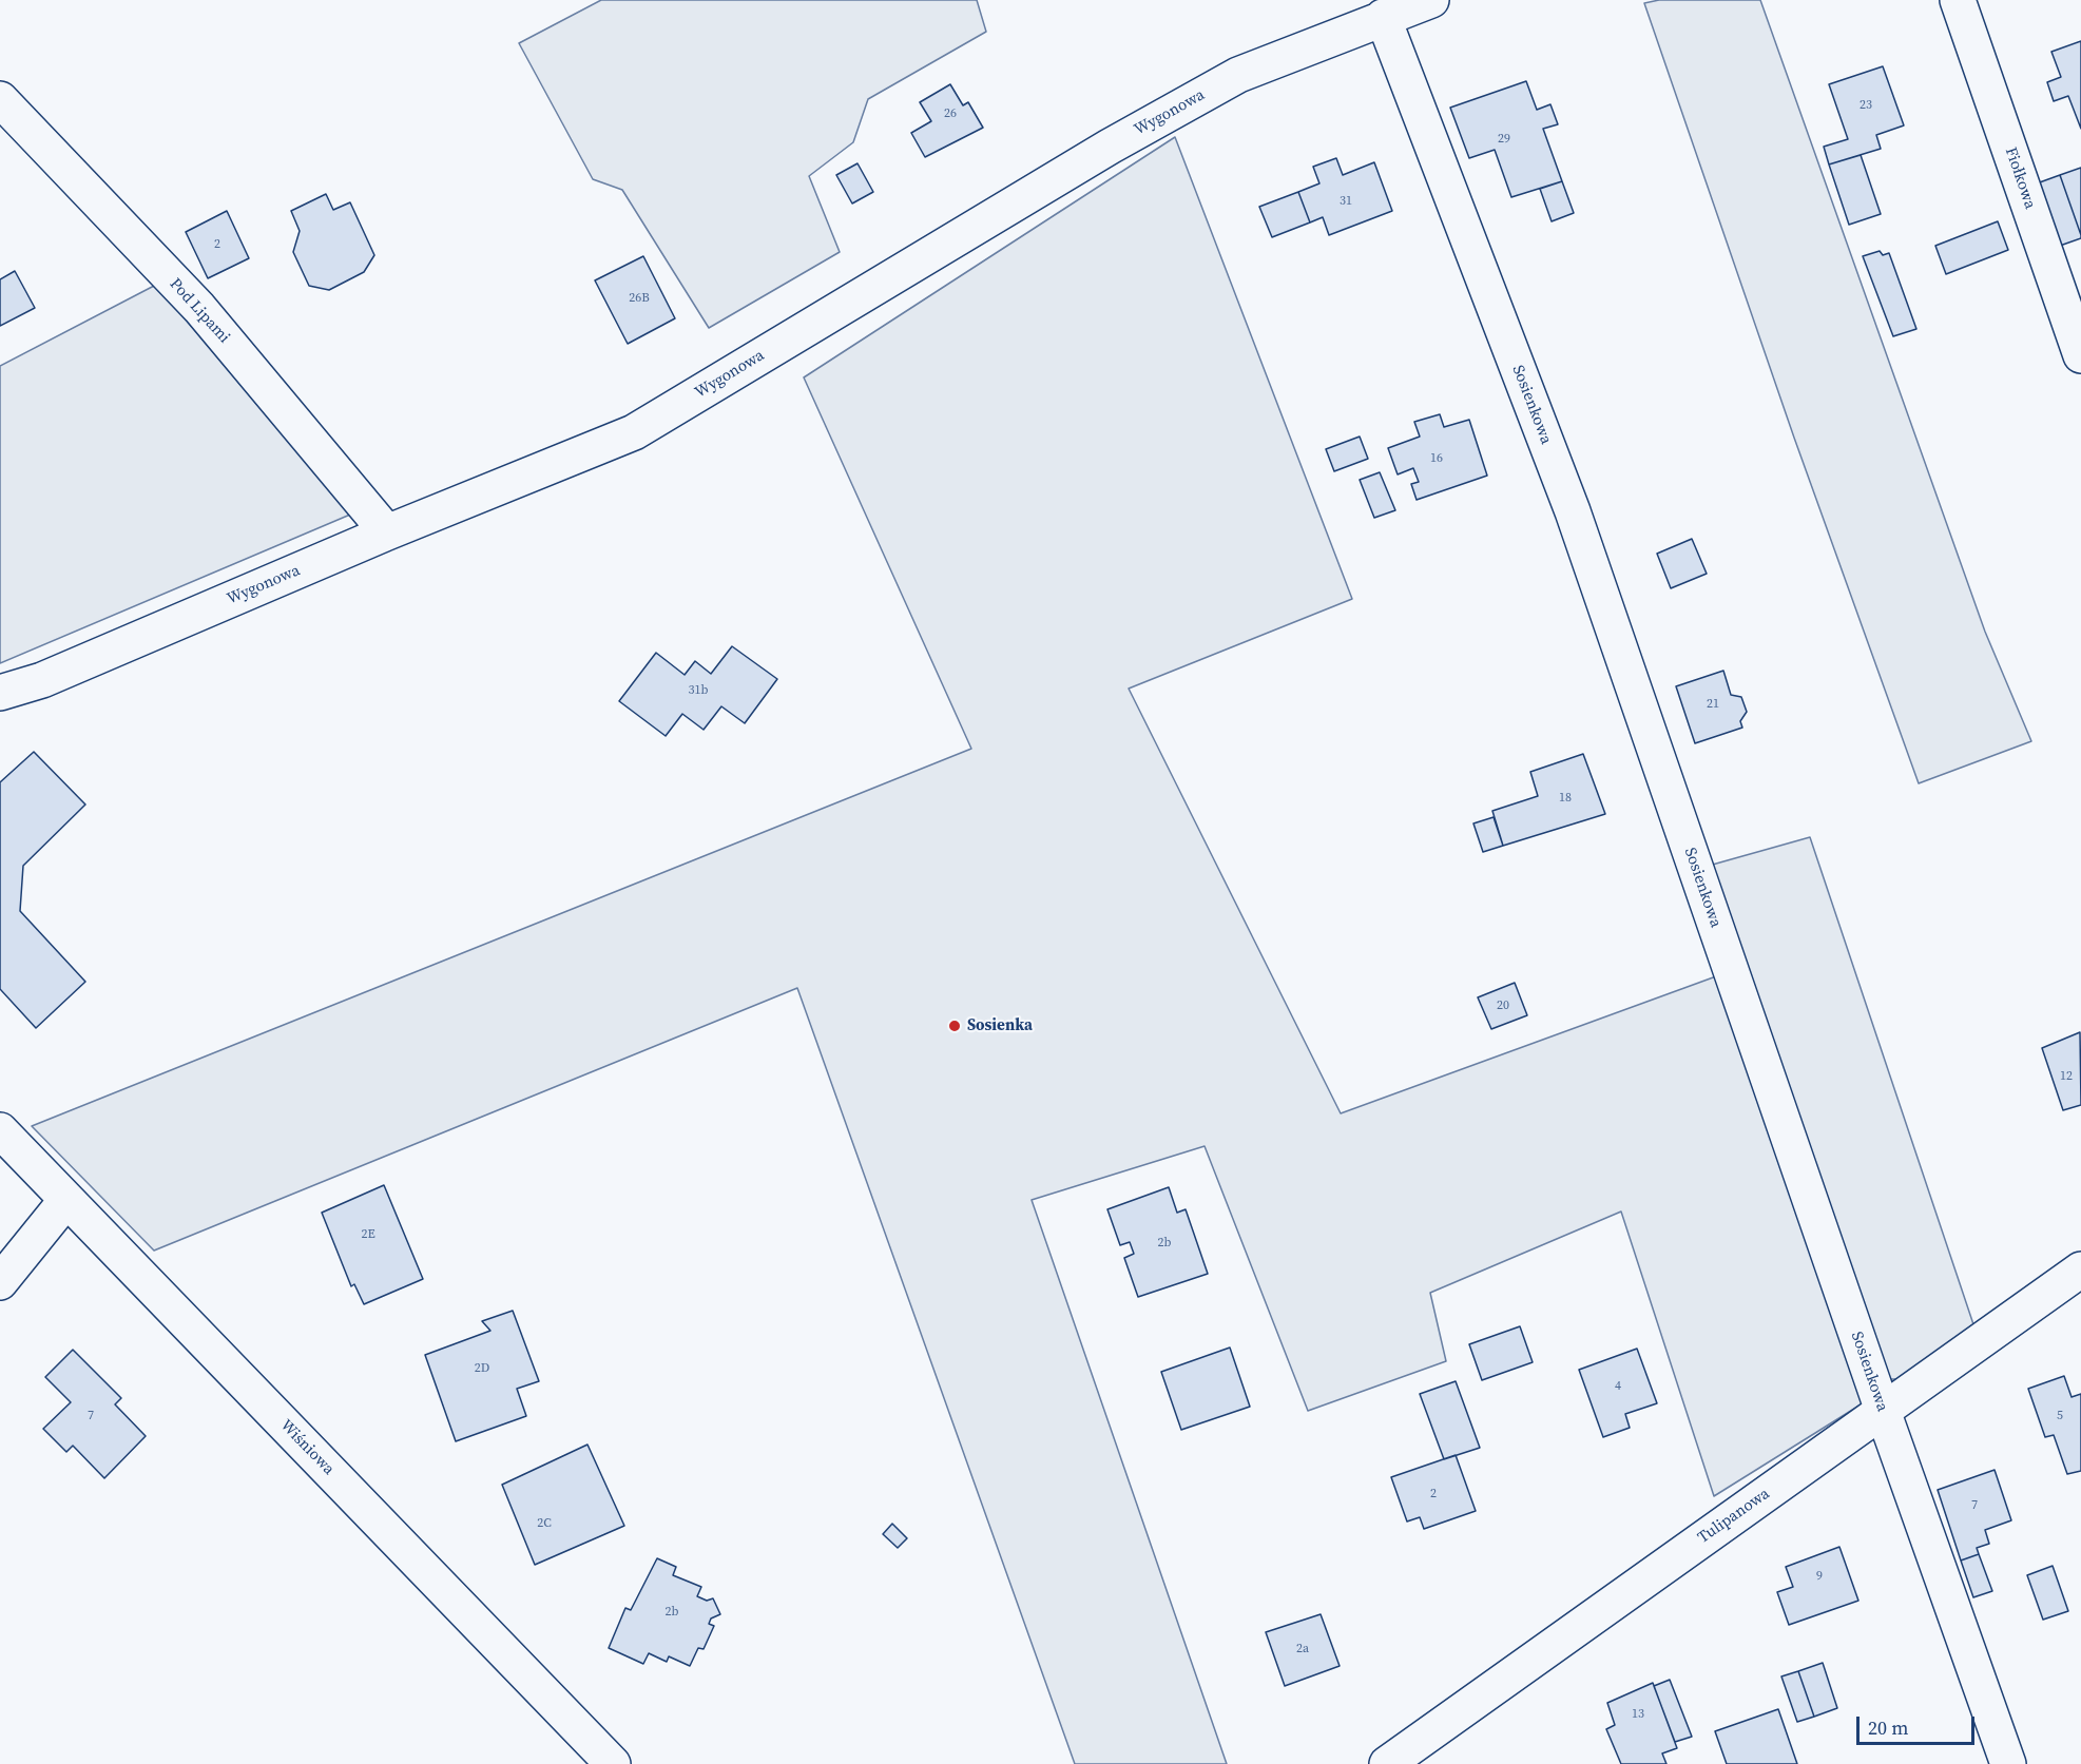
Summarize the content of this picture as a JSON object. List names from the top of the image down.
{
  "streets": {
    "street": [
      "Wygonowa",
      "Fiołkowa",
      "Pod Lipami",
      "Sosienkowa",
      "Wiśniowa",
      "Tulipanowa"
    ]
  },
  "crossings": [
    ["Wygonowa", "Pod Lipami"],
    ["Wygonowa", "Sosienkowa"],
    ["Sosienkowa", "Tulipanowa"]
  ],
  "places": ["Sosienka"],
  "house_numbers": [
    "23",
    "26",
    "29",
    "31",
    "2",
    "26B",
    "16",
    "31b",
    "21",
    "18",
    "20",
    "12",
    "2E",
    "2b",
    "2D",
    "4",
    "7",
    "5",
    "2",
    "7",
    "2C",
    "9",
    "2b",
    "2a",
    "13"
  ],
  "scale_bar": "20 m"
}
